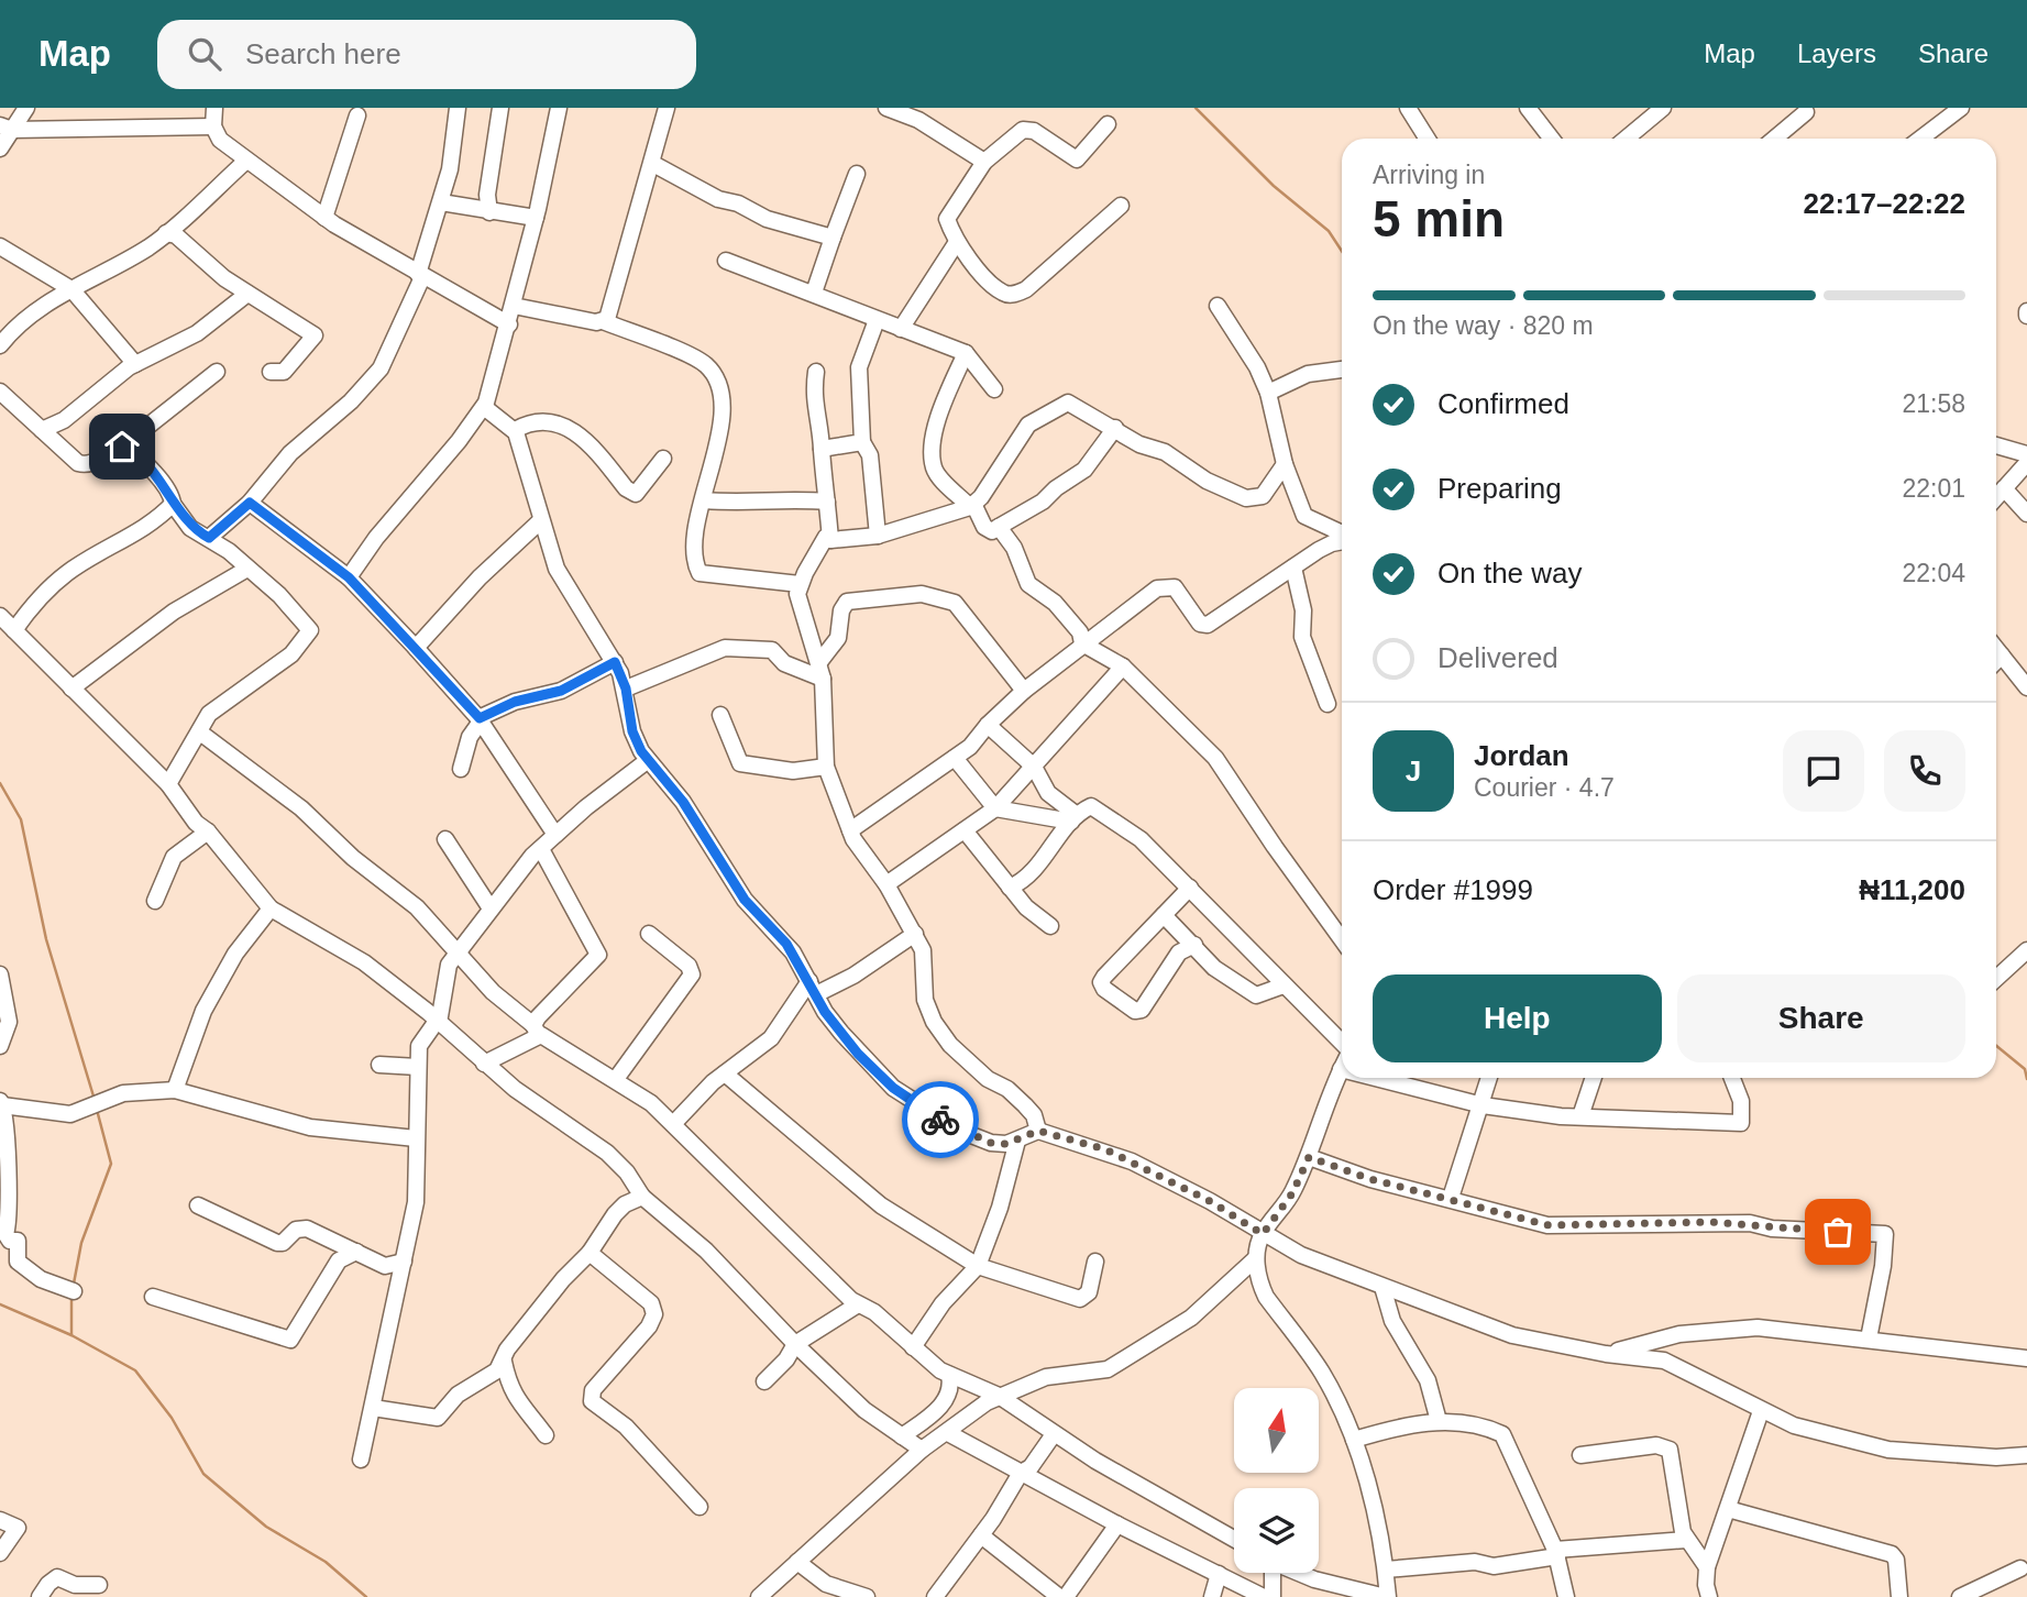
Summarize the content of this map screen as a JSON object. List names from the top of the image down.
{
  "north": "top",
  "page": {
    "header": "Map",
    "search": "Search here",
    "nav": ["Map", "Layers", "Share"],
    "heading": ["5 min", "Arriving in", "22:17–22:22"],
    "panel": [
      "Jordan",
      "Courier · 4.7",
      "Order #1999",
      "₦11,200"
    ],
    "bar": "On the way · 820 m",
    "list": [
      ["Confirmed", "21:58"],
      ["Preparing", "22:01"],
      ["On the way", "22:04"],
      "Delivered"
    ],
    "round": "J",
    "buttons": ["Help", "Share"]
  }
}
